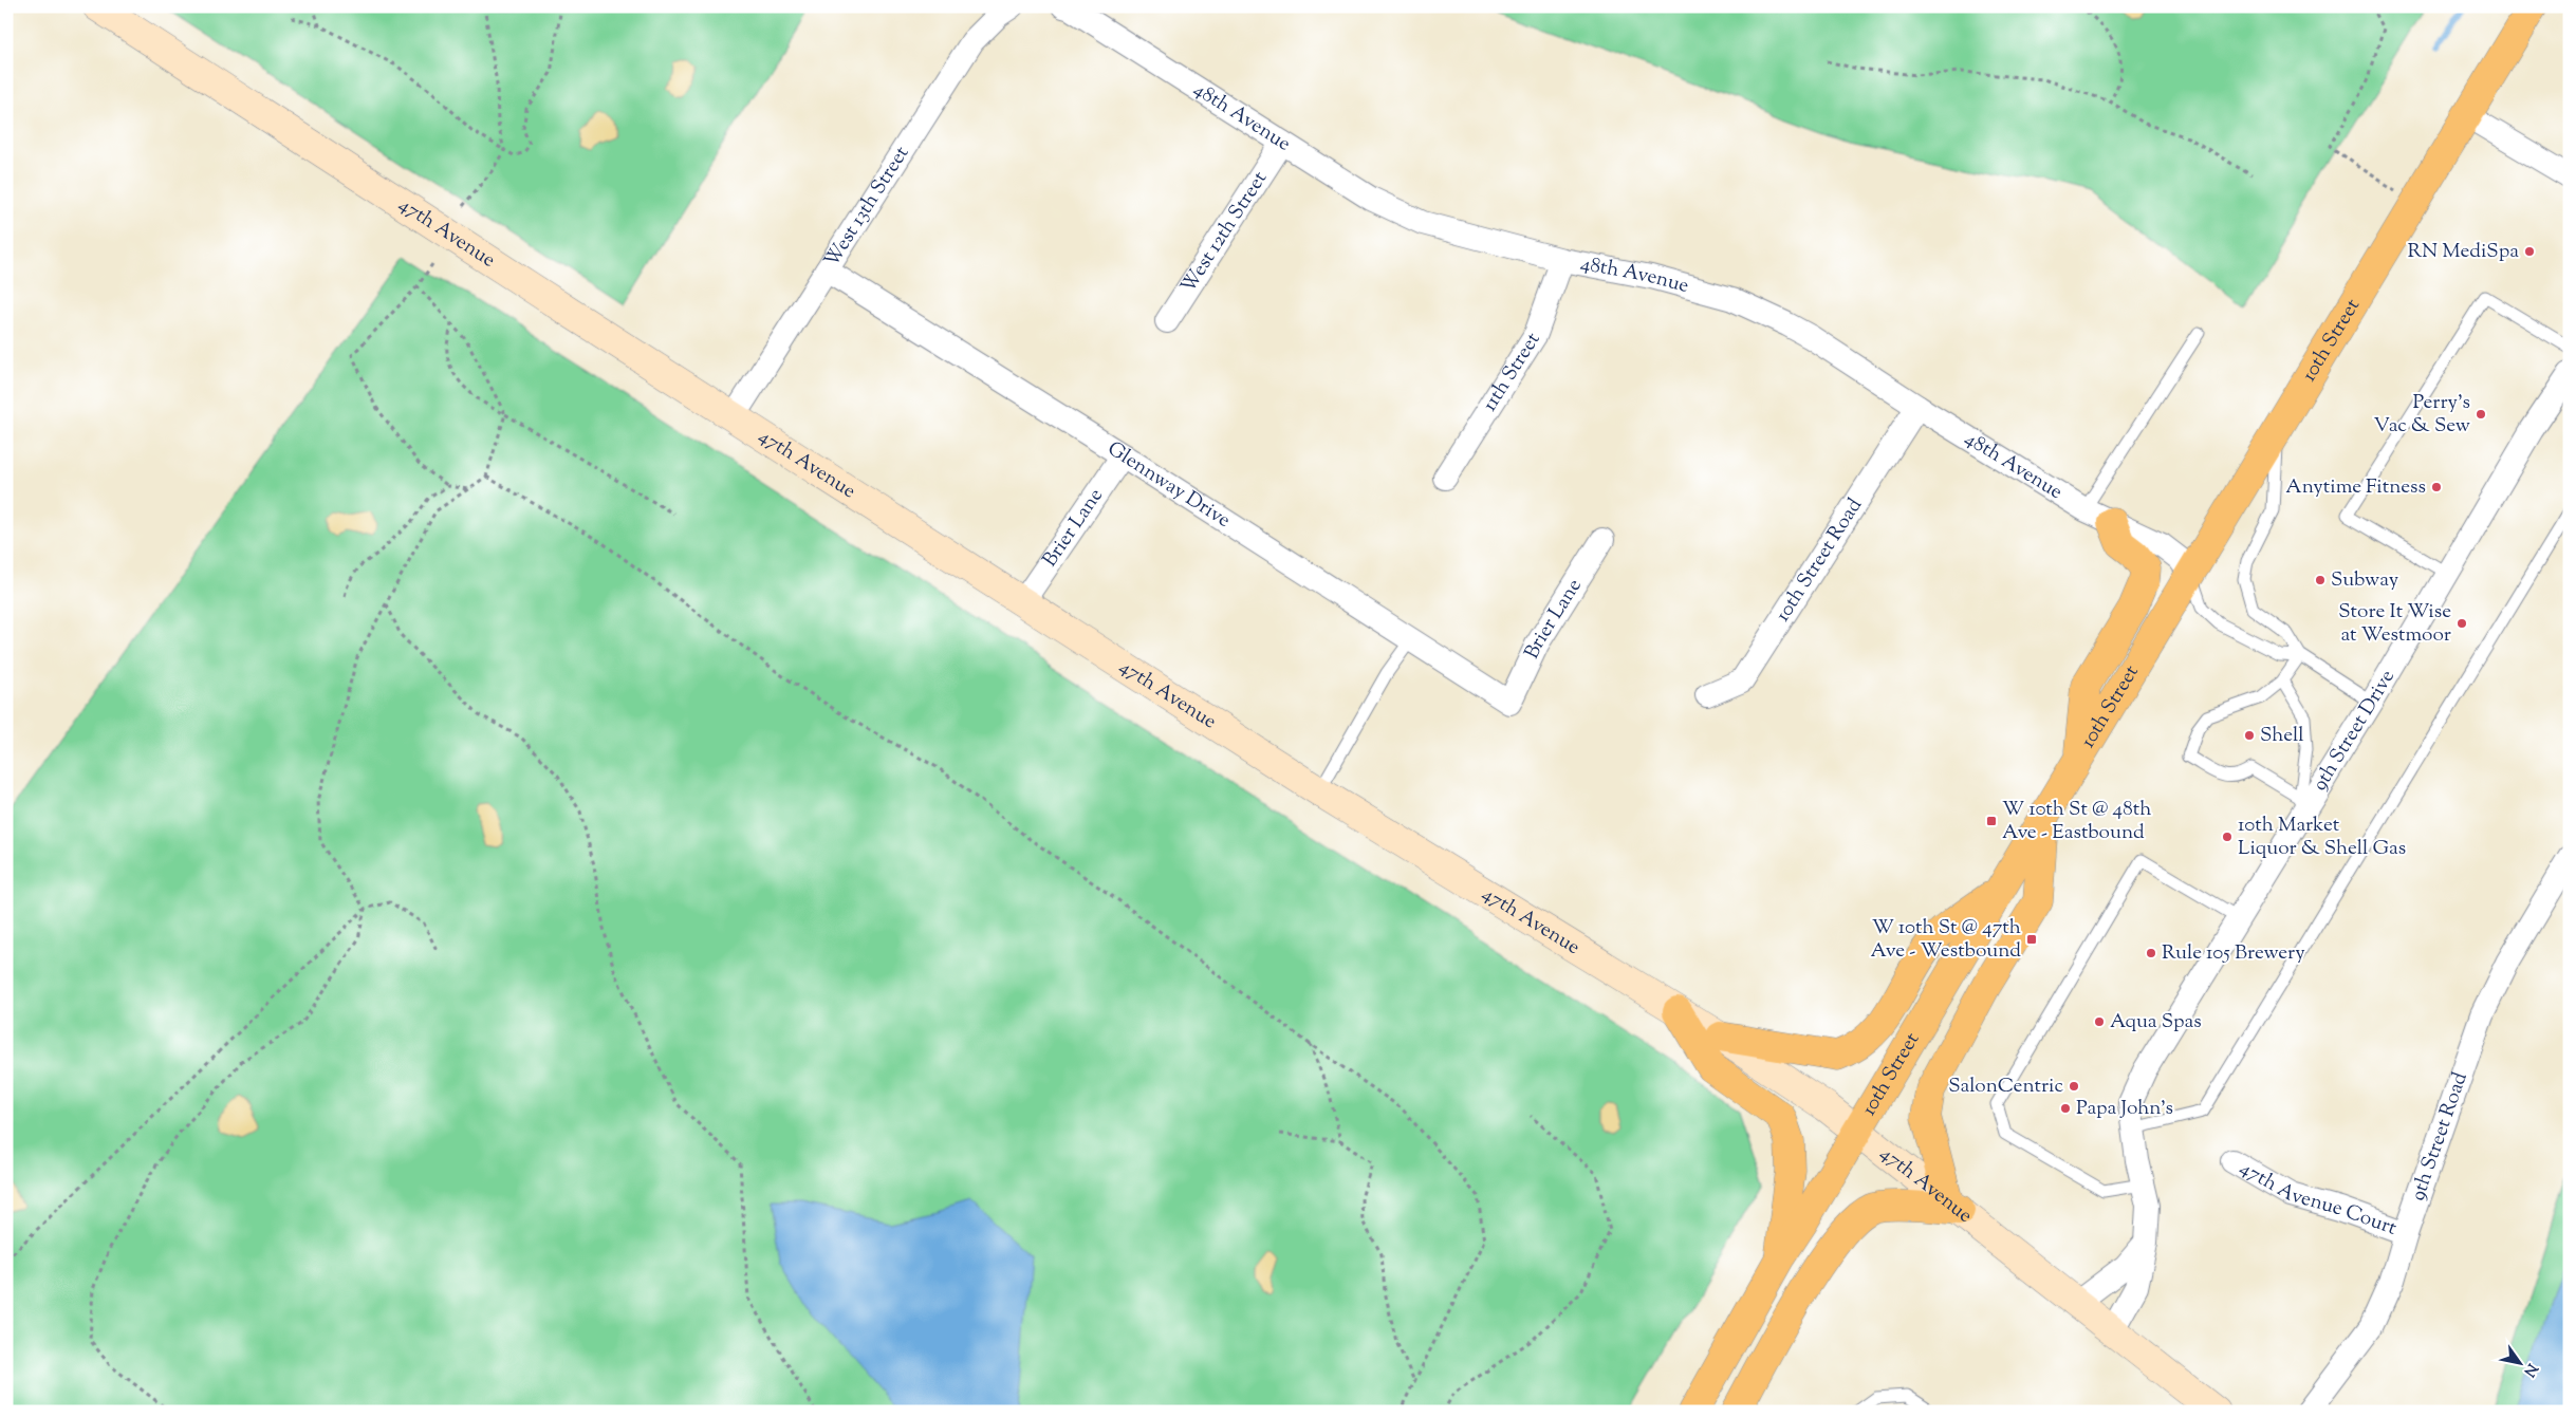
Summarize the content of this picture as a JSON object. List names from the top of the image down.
{
  "streets": {
    "main road": ["47th Avenue", "10th Street"],
    "street": [
      "48th Avenue",
      "West 13th Street",
      "West 12th Street",
      "11th Street",
      "Glennway Drive",
      "Brier Lane",
      "10th Street Road",
      "9th Street Drive",
      "9th Street Road",
      "47th Avenue Court"
    ]
  },
  "crossings": [
    ["48th Avenue", "West 12th Street"],
    ["48th Avenue", "10th Street"],
    ["48th Avenue", "11th Street"],
    ["48th Avenue", "10th Street Road"],
    ["West 13th Street", "47th Avenue"],
    ["West 13th Street", "Glennway Drive"],
    ["47th Avenue", "10th Street"],
    ["47th Avenue", "Brier Lane"],
    ["47th Avenue", "9th Street Drive"],
    ["Glennway Drive", "Brier Lane"],
    ["9th Street Road", "47th Avenue Court"]
  ],
  "places": {
    "other": [
      "RN MediSpa",
      "Perry's Vac & Sew",
      "Anytime Fitness",
      "Subway",
      "Store It Wise at Westmoor",
      "Shell",
      "10th Market Liquor & Shell Gas",
      "Rule 105 Brewery",
      "Aqua Spas",
      "SalonCentric",
      "Papa John's"
    ],
    "transit": ["W 10th St @ 48th Ave - Eastbound", "W 10th St @ 47th Ave - Westbound"]
  },
  "north": "bottom right"
}
